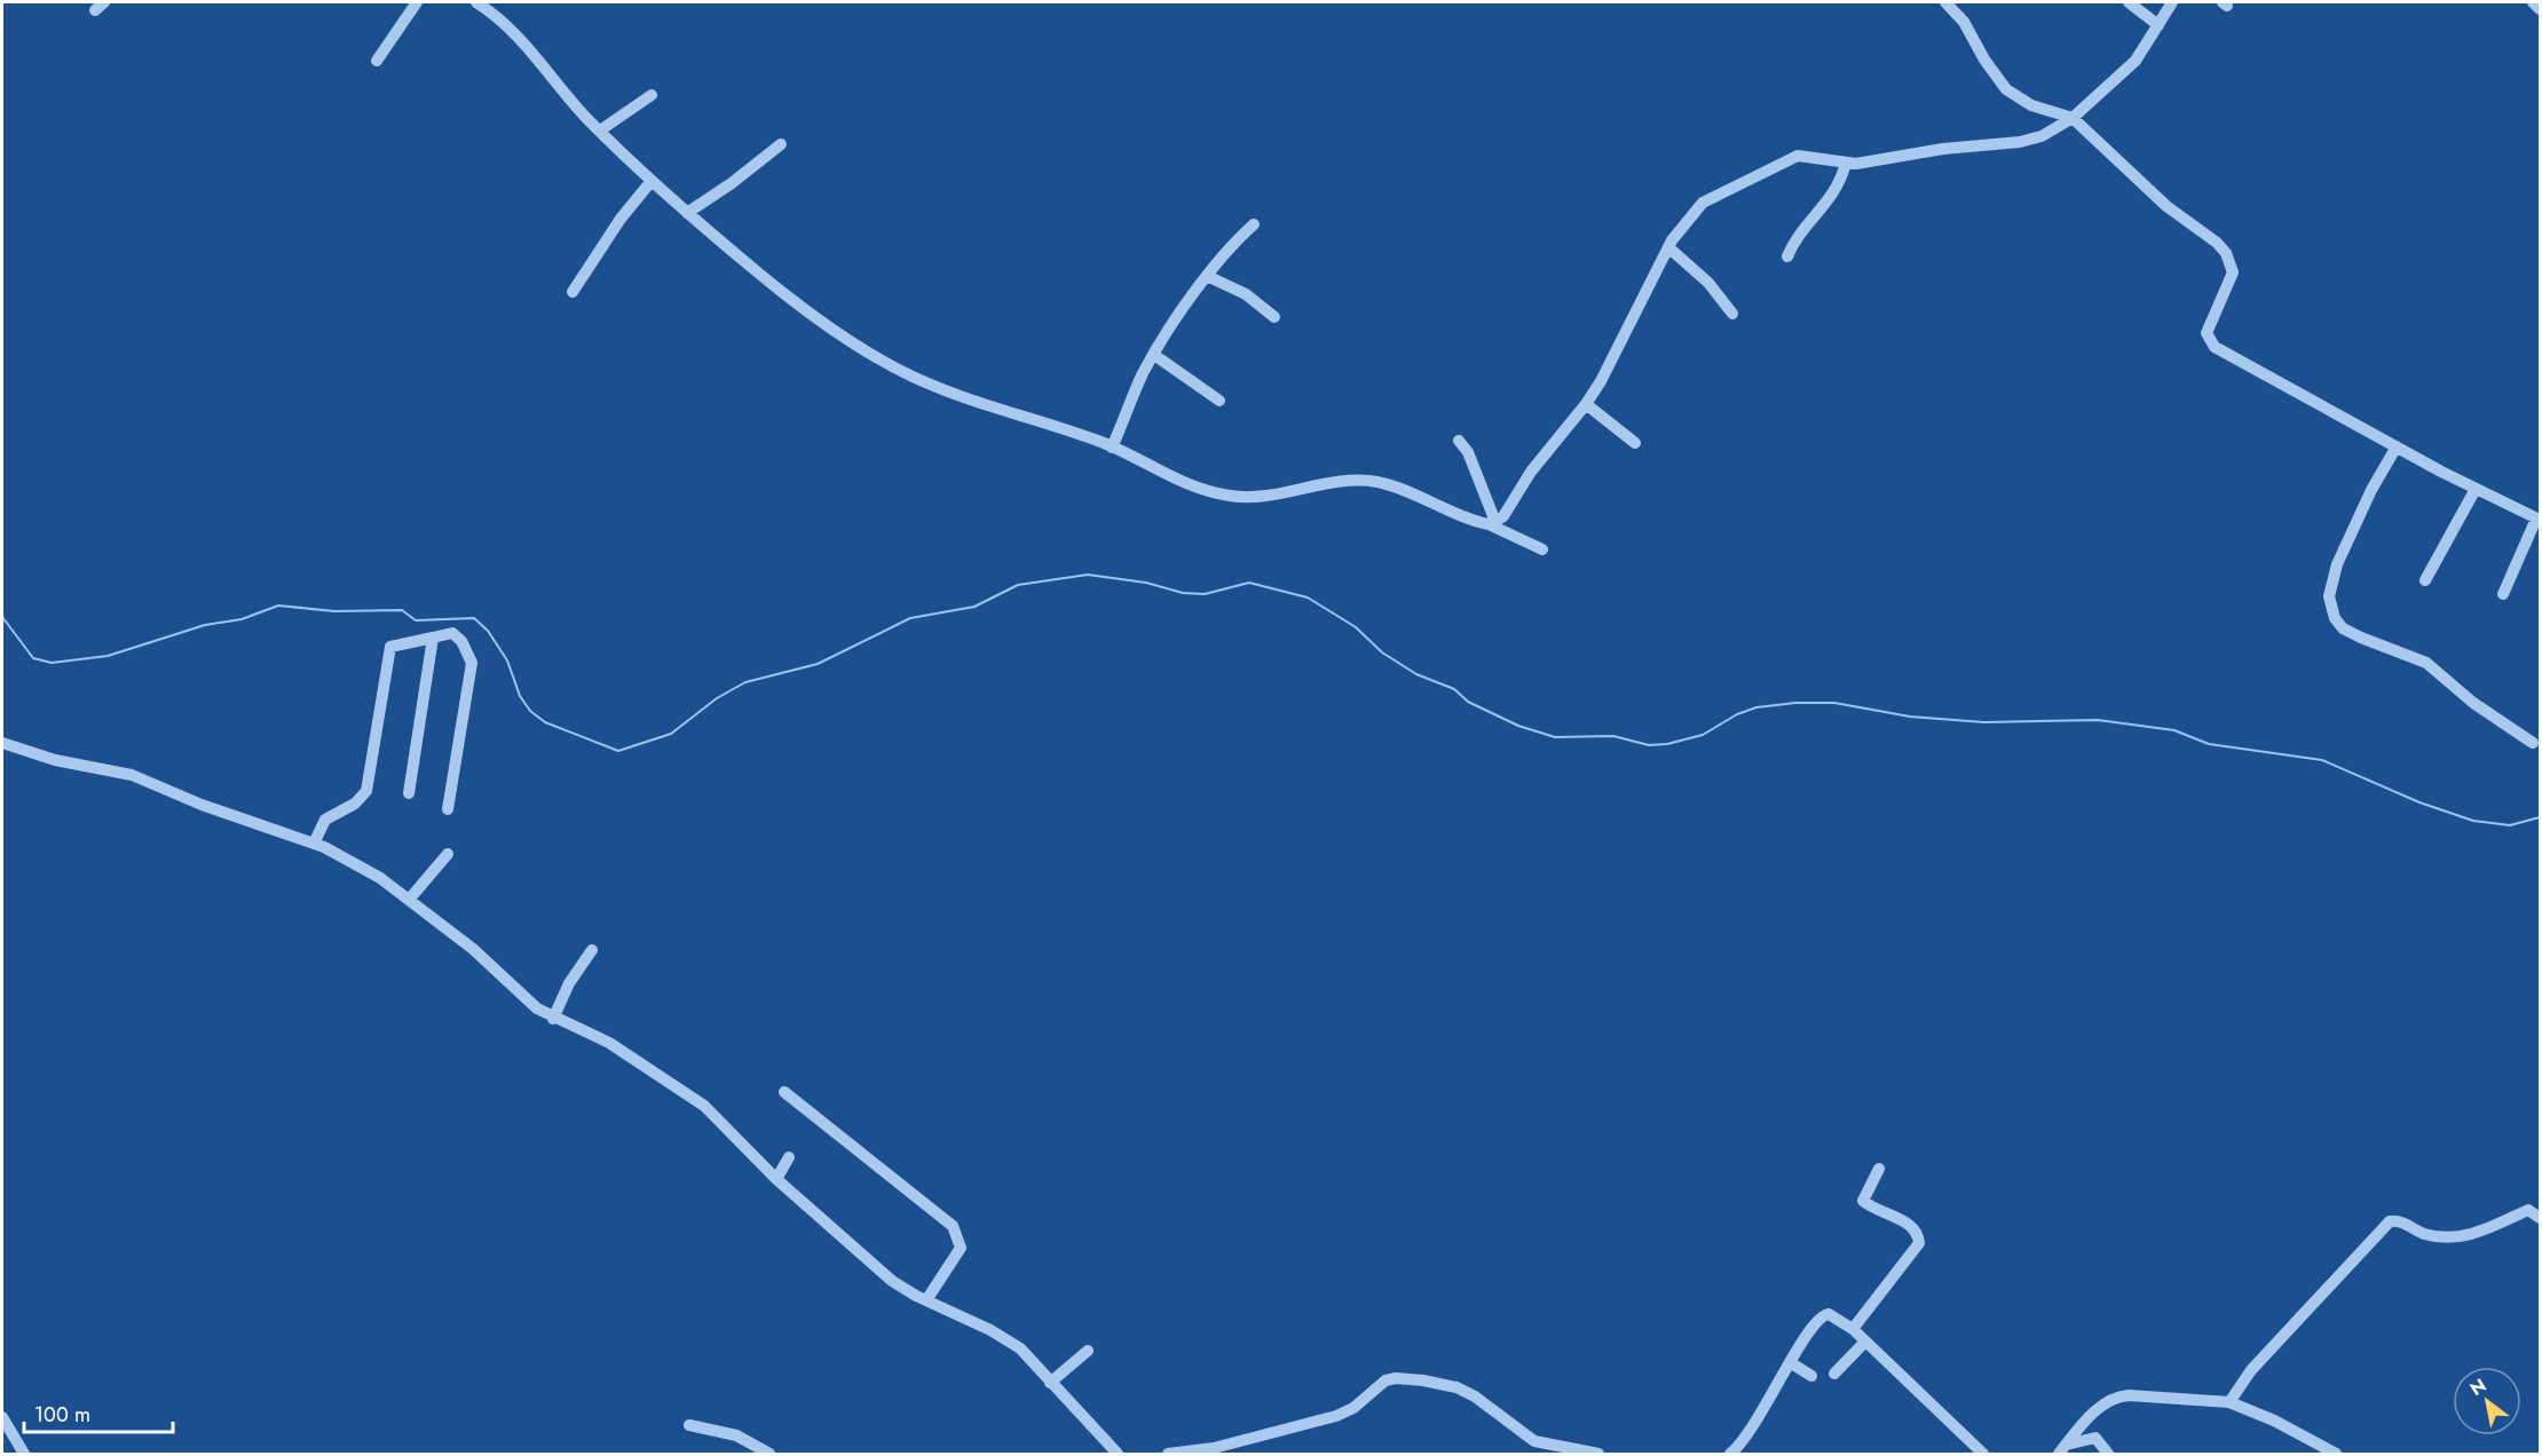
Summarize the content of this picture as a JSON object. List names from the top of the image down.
{
  "scale_bar": "100 m",
  "north": "top left"
}
